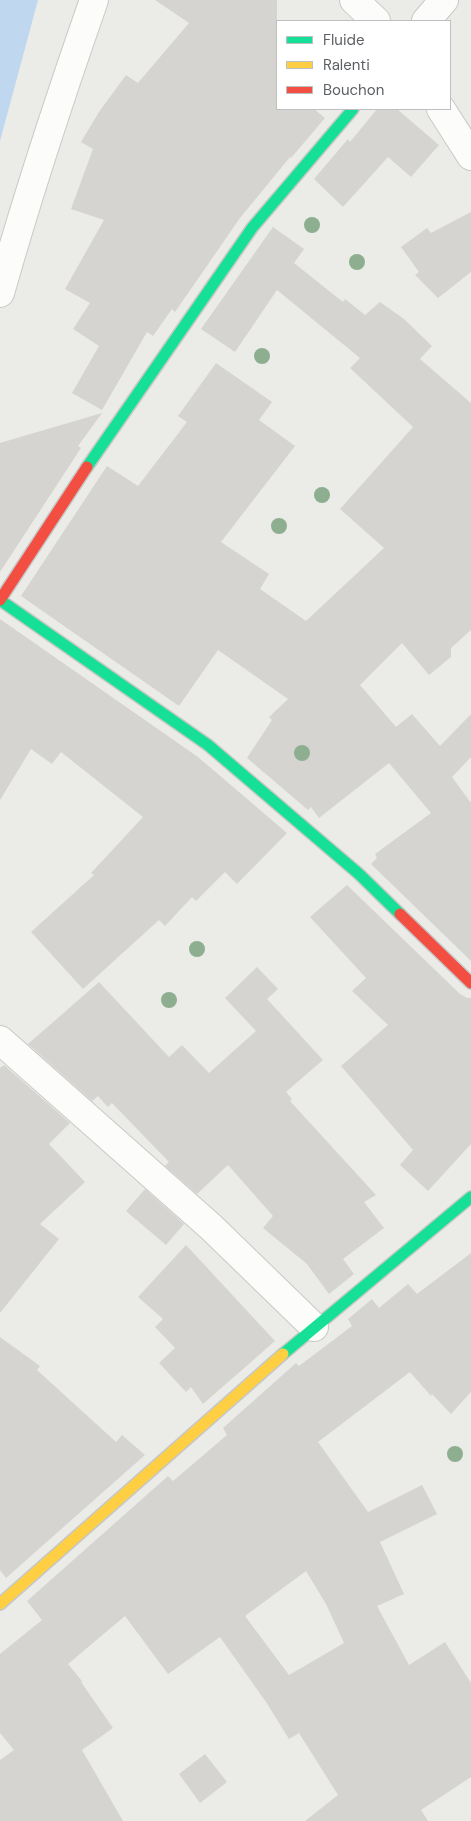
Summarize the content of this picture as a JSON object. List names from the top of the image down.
{
  "legend": ["Fluide", "Ralenti", "Bouchon"]
}
